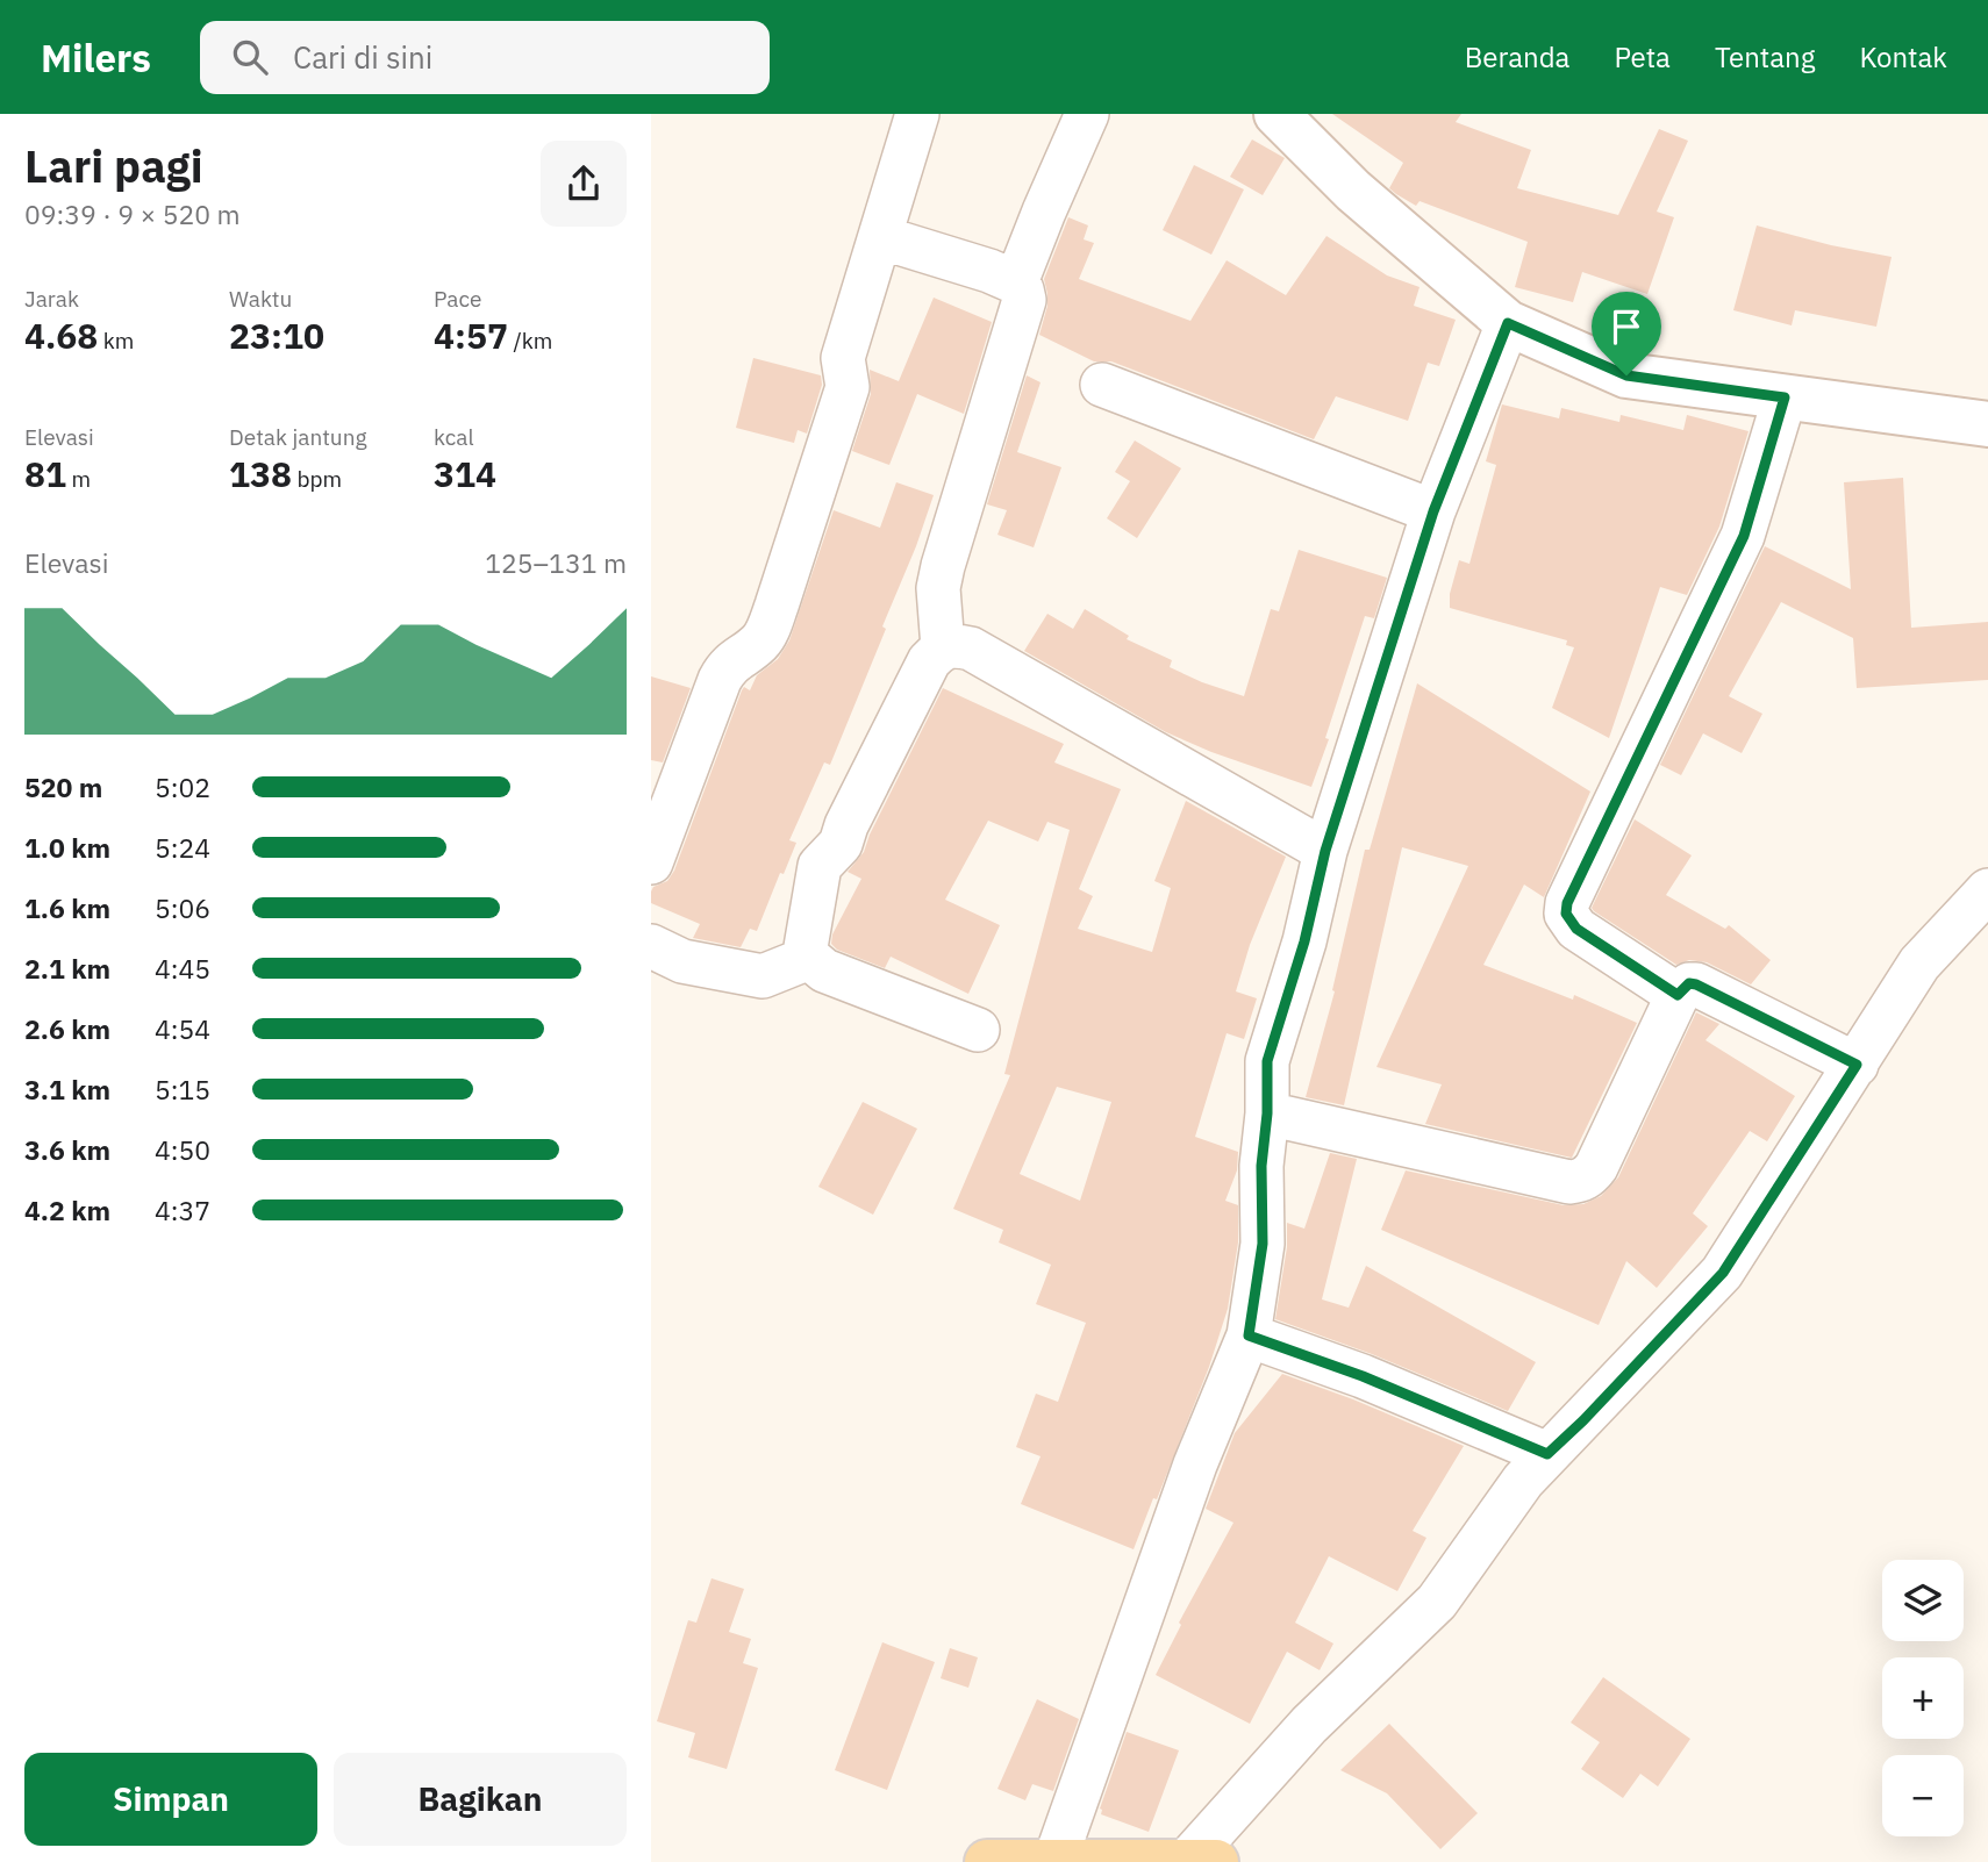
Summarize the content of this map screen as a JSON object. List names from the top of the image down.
{
  "page": {
    "header": "Milers",
    "search": "Cari di sini",
    "nav": [
      "Beranda",
      "Peta",
      "Tentang",
      "Kontak"
    ],
    "heading": ["Lari pagi", "09:39 · 9 × 520 m"],
    "stats": [
      ["Jarak", "4.68 km"],
      ["Waktu", "23:10"],
      ["Pace", "4:57 /km"],
      ["Elevasi", "81 m"],
      ["Detak jantung", "138 bpm"],
      ["kcal", "314"]
    ],
    "chart": ["Elevasi", "125–131 m"],
    "list": [
      {
        "name": "520 m",
        "note": "5:02"
      },
      {
        "name": "1.0 km",
        "note": "5:24"
      },
      {
        "name": "1.6 km",
        "note": "5:06"
      },
      {
        "name": "2.1 km",
        "note": "4:45"
      },
      {
        "name": "2.6 km",
        "note": "4:54"
      },
      {
        "name": "3.1 km",
        "note": "5:15"
      },
      {
        "name": "3.6 km",
        "note": "4:50"
      },
      {
        "name": "4.2 km",
        "note": "4:37"
      }
    ],
    "map_buttons": ["+", "−"],
    "buttons": ["Simpan", "Bagikan"]
  }
}
